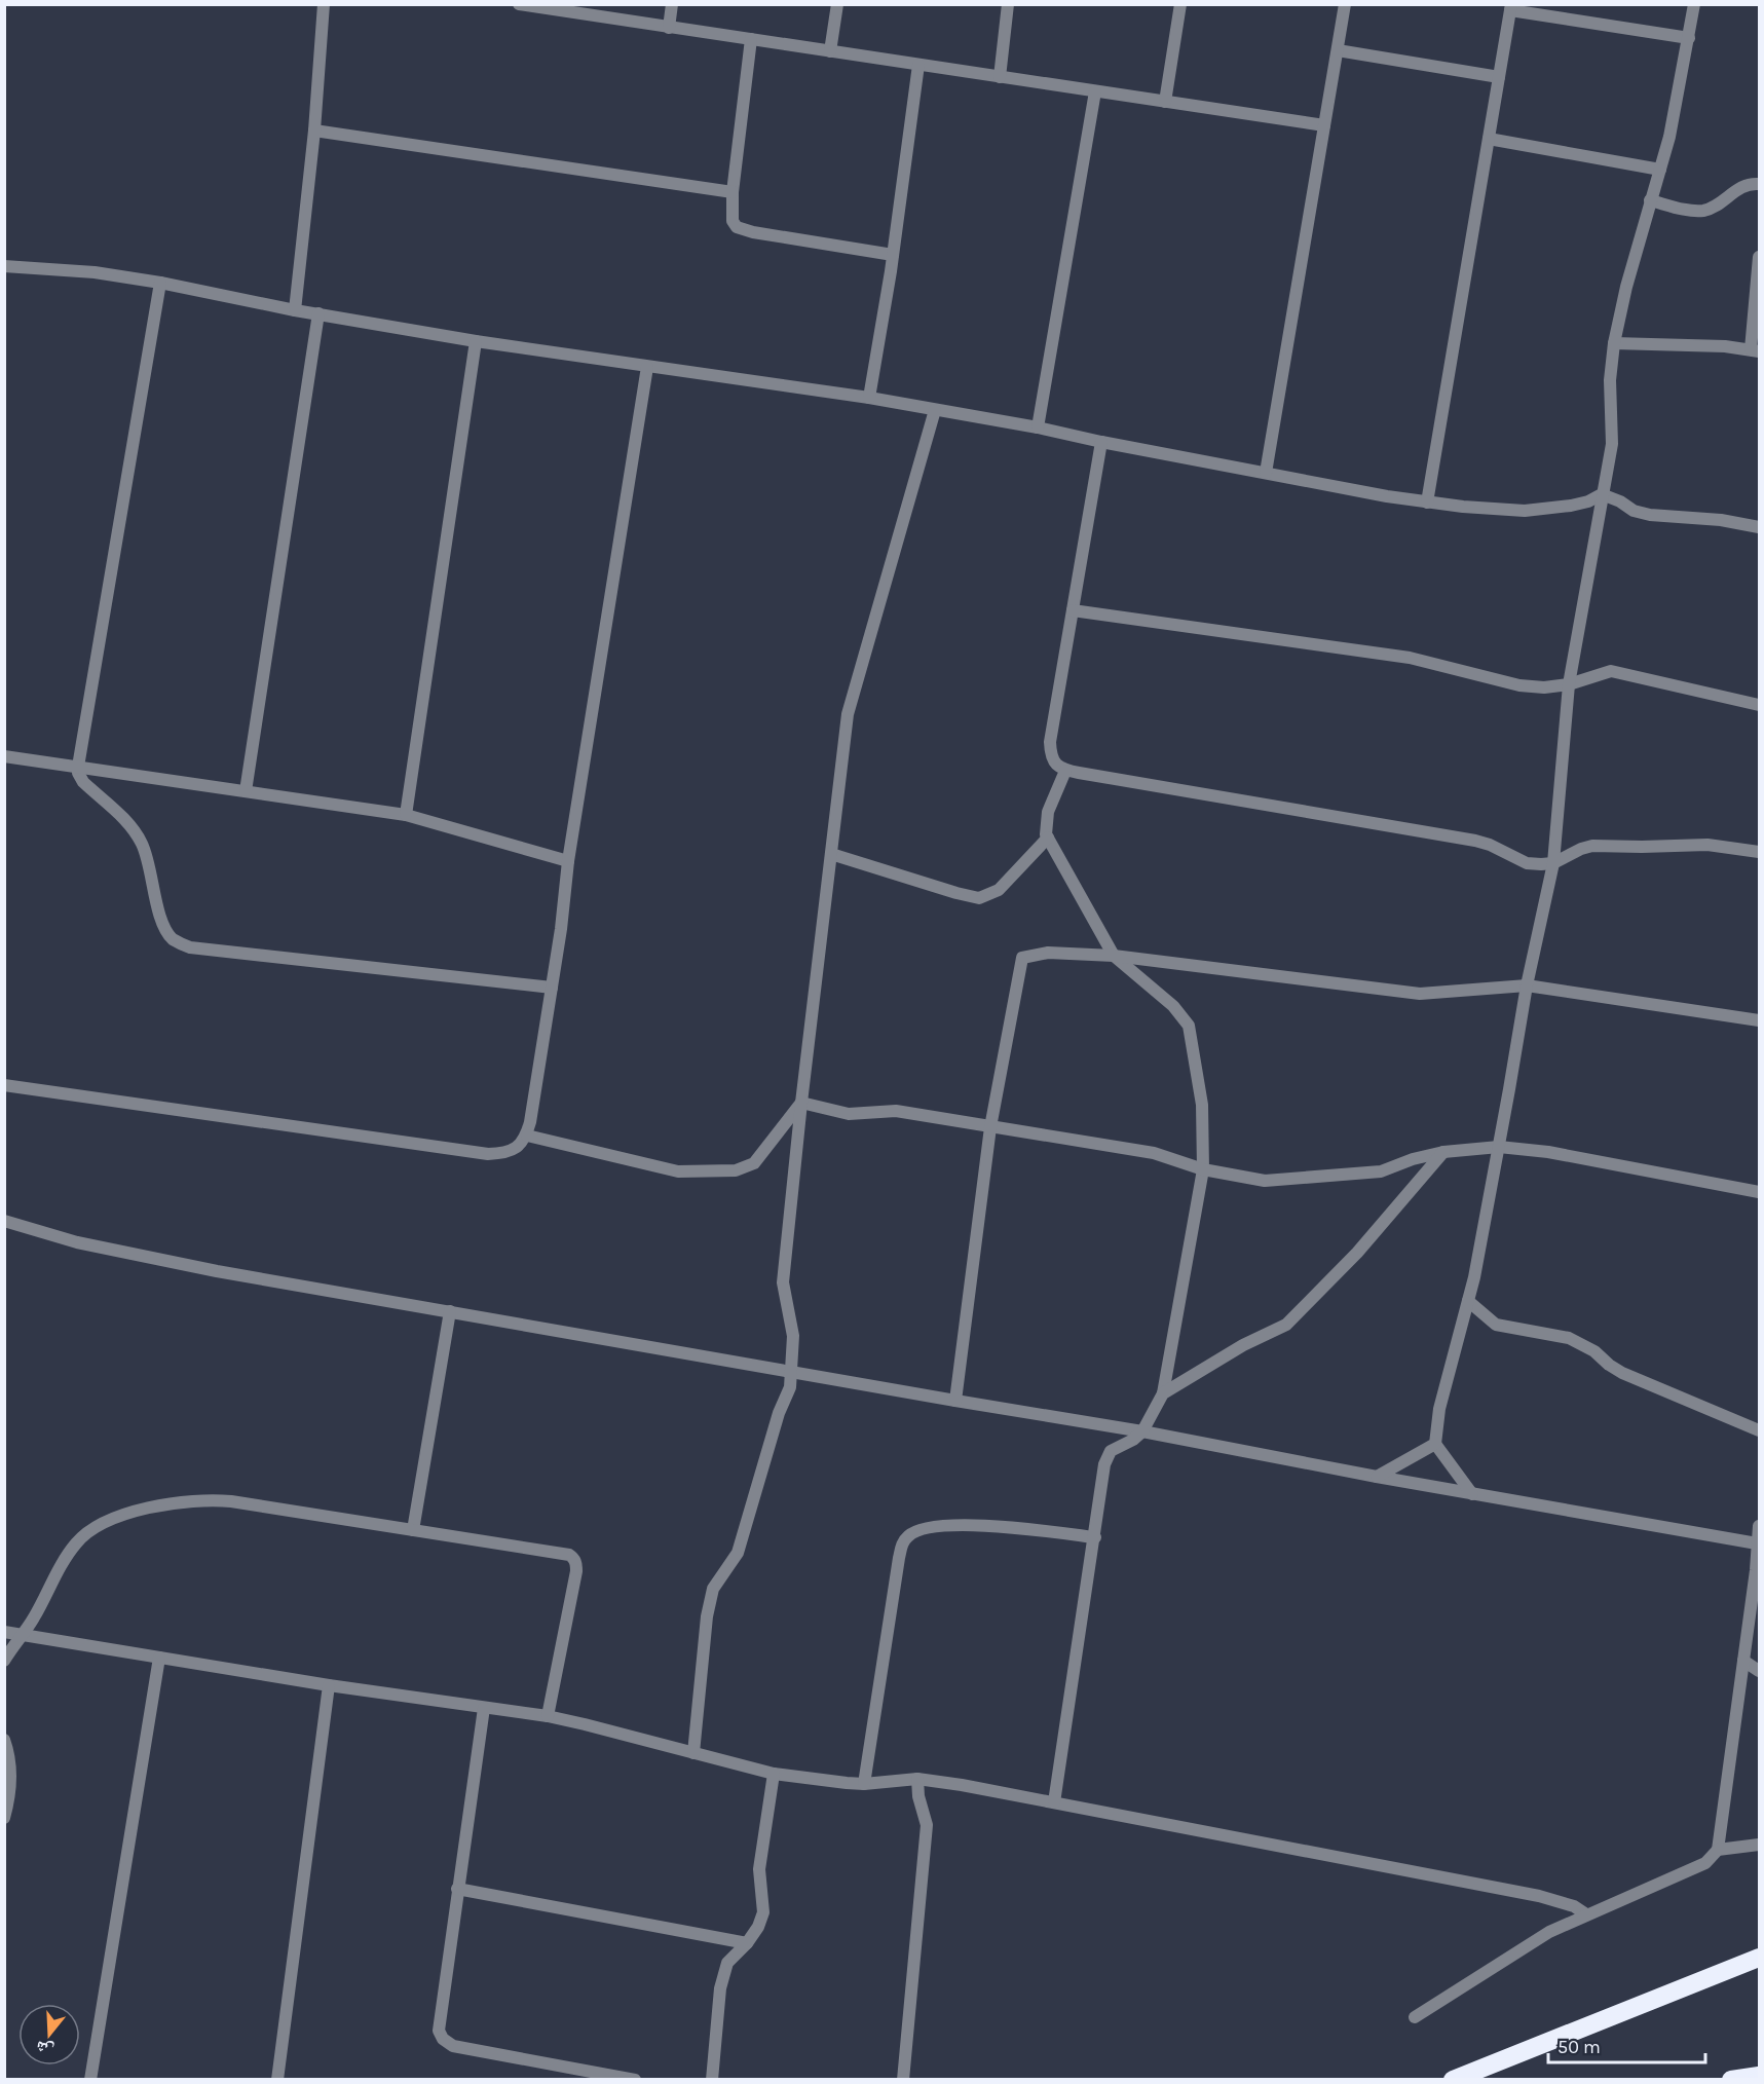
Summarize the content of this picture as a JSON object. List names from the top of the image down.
{
  "scale_bar": "50 m",
  "north": "bottom"
}
